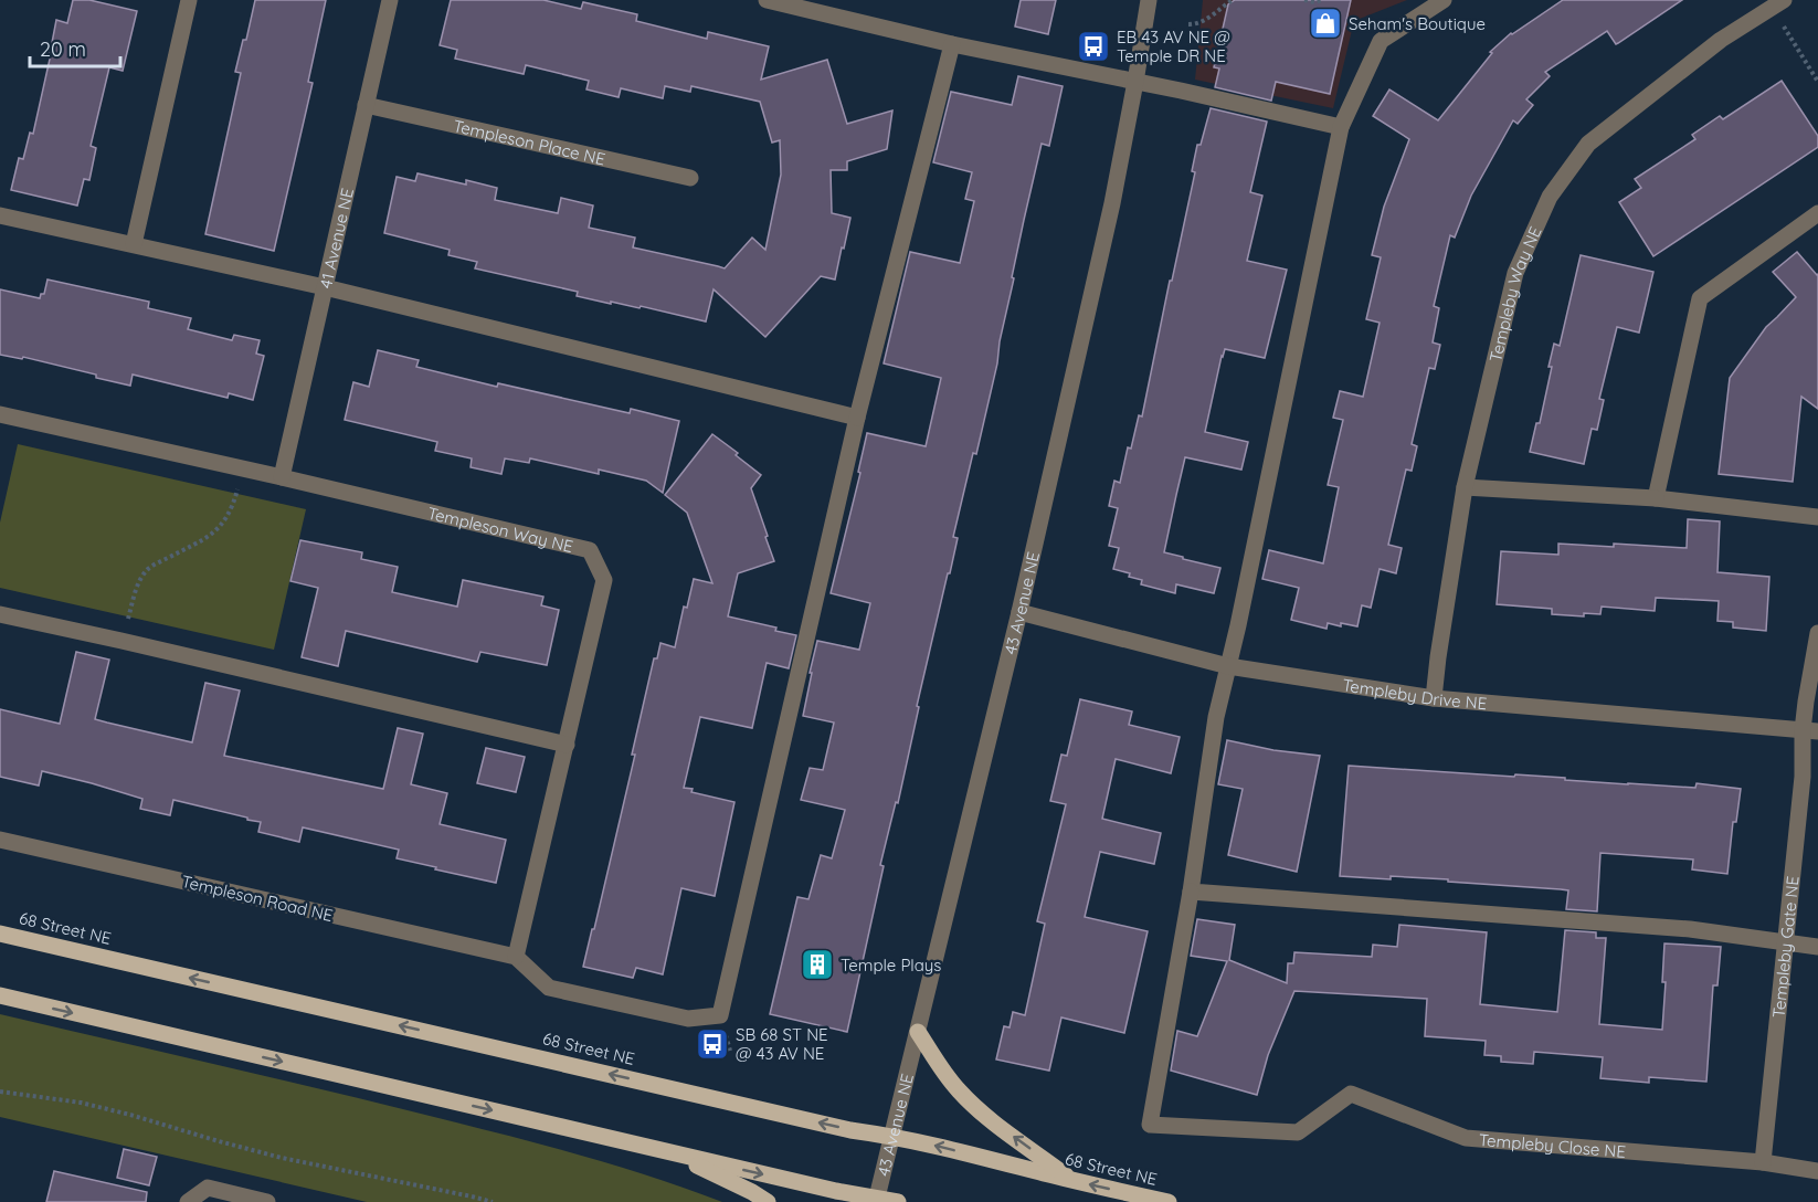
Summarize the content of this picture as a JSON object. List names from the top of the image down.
{
  "streets": {
    "main road": ["68 Street NE"],
    "street": [
      "Templeson Place NE",
      "41 Avenue NE",
      "Templeby Way NE",
      "Templeson Way NE",
      "43 Avenue NE",
      "Templeby Drive NE",
      "Templeson Road NE",
      "Templeby Gate NE",
      "Templeby Close NE"
    ]
  },
  "crossings": [
    ["Templeson Place NE", "41 Avenue NE"],
    ["41 Avenue NE", "Templeson Way NE"],
    ["Templeby Way NE", "Templeby Drive NE"],
    ["Templeson Way NE", "Templeson Road NE"],
    ["43 Avenue NE", "Templeby Drive NE"],
    ["43 Avenue NE", "68 Street NE"],
    ["Templeby Drive NE", "Templeby Gate NE"],
    ["Templeby Gate NE", "Templeby Close NE"]
  ],
  "places": {
    "shop": ["Seham's Boutique"],
    "bus stop": ["EB 43 AV NE @ Temple DR NE", "SB 68 ST NE @ 43 AV NE"],
    "building": ["Temple Plays"]
  },
  "scale_bar": "20 m"
}
